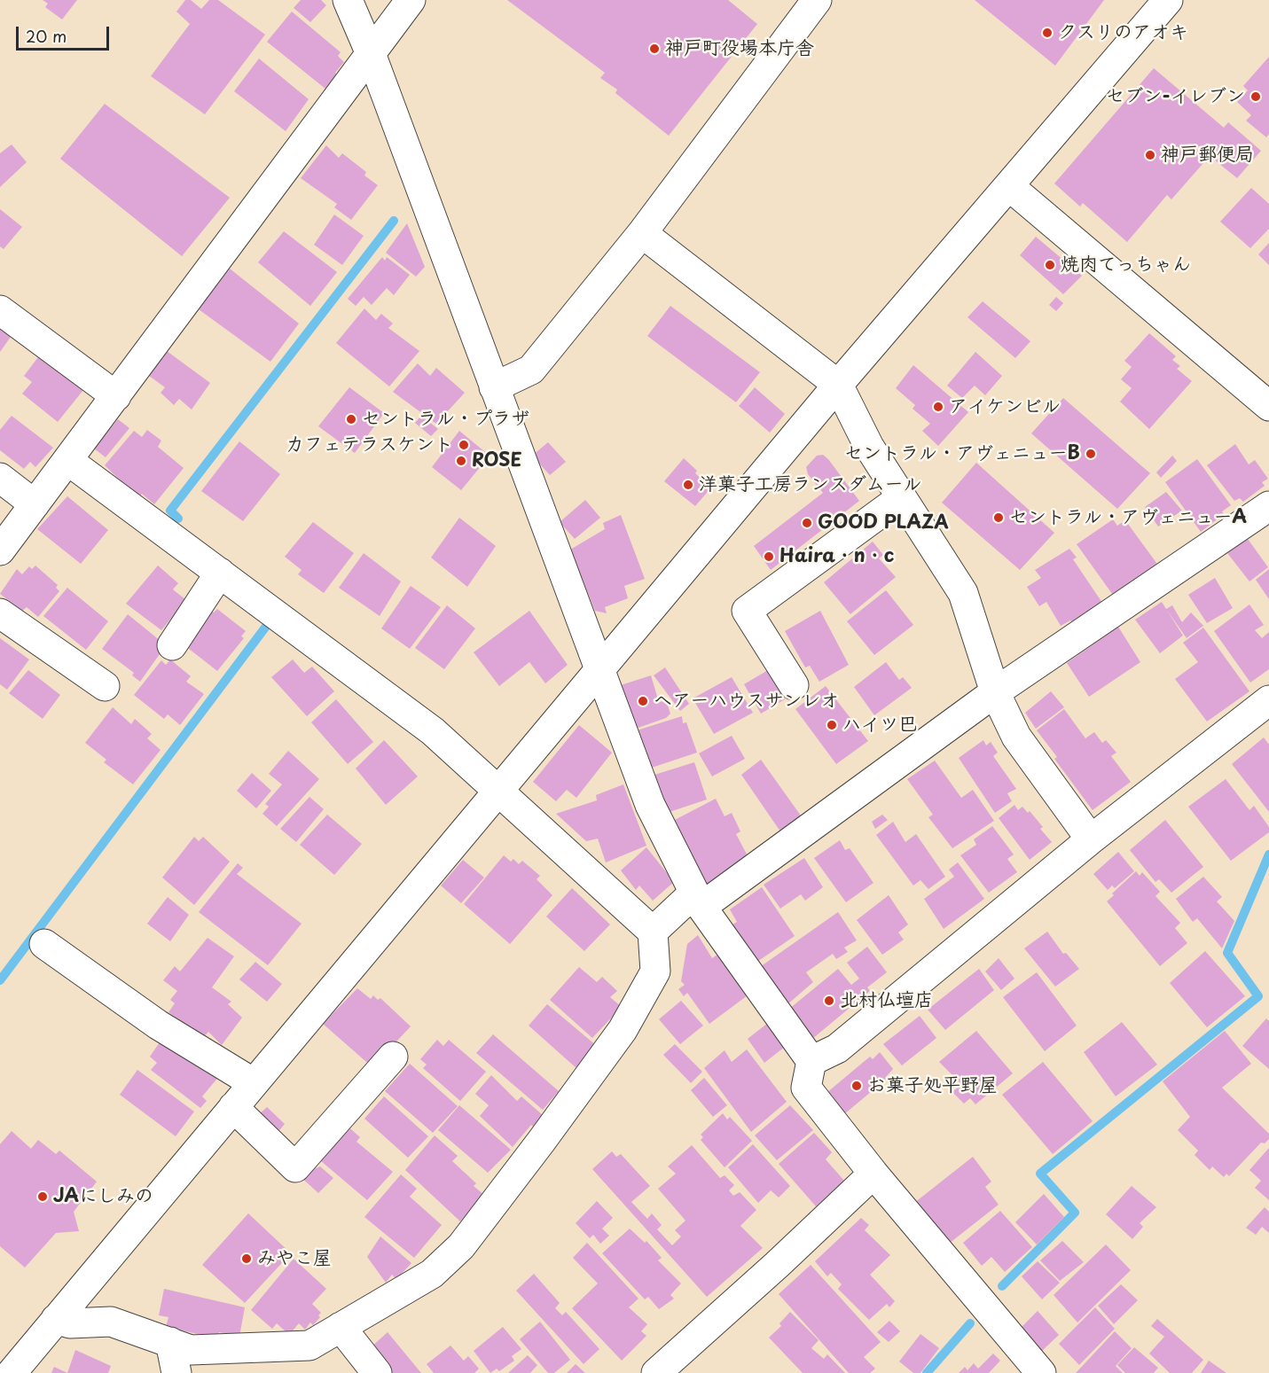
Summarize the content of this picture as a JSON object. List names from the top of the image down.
{
  "places": [
    "クスリのアオキ",
    "神戸町役場本庁舎",
    "セブン-イレブン",
    "神戸郵便局",
    "焼肉てっちゃん",
    "アイケンビル",
    "セントラル・プラザ",
    "カフェテラスケント",
    "セントラル・アヴェニューB",
    "ROSE",
    "洋菓子工房ランスダムール",
    "セントラル・アヴェニューA",
    "GOOD PLAZA",
    "Haira・n・c",
    "ヘアーハウスサンレオ",
    "ハイツ巴",
    "北村仏壇店",
    "お菓子処平野屋",
    "JAにしみの",
    "みやこ屋"
  ],
  "scale_bar": "20 m"
}
